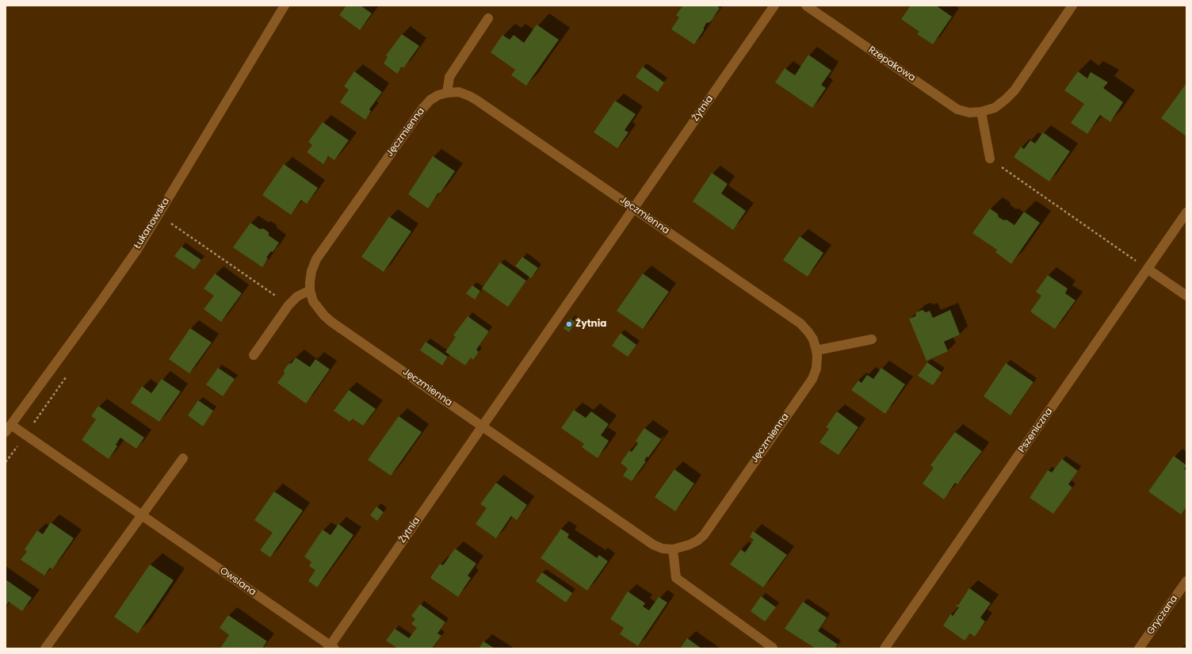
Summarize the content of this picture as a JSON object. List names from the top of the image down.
{
  "streets": {
    "street": [
      "Rzepakowa",
      "Żytnia",
      "Jęczmienna",
      "Łukanowska",
      "Pszeniczna",
      "Owsiana",
      "Gryczana"
    ]
  },
  "crossings": [
    ["Żytnia", "Jęczmienna"],
    ["Żytnia", "Owsiana"],
    ["Łukanowska", "Owsiana"]
  ],
  "places": ["Żytnia"]
}
